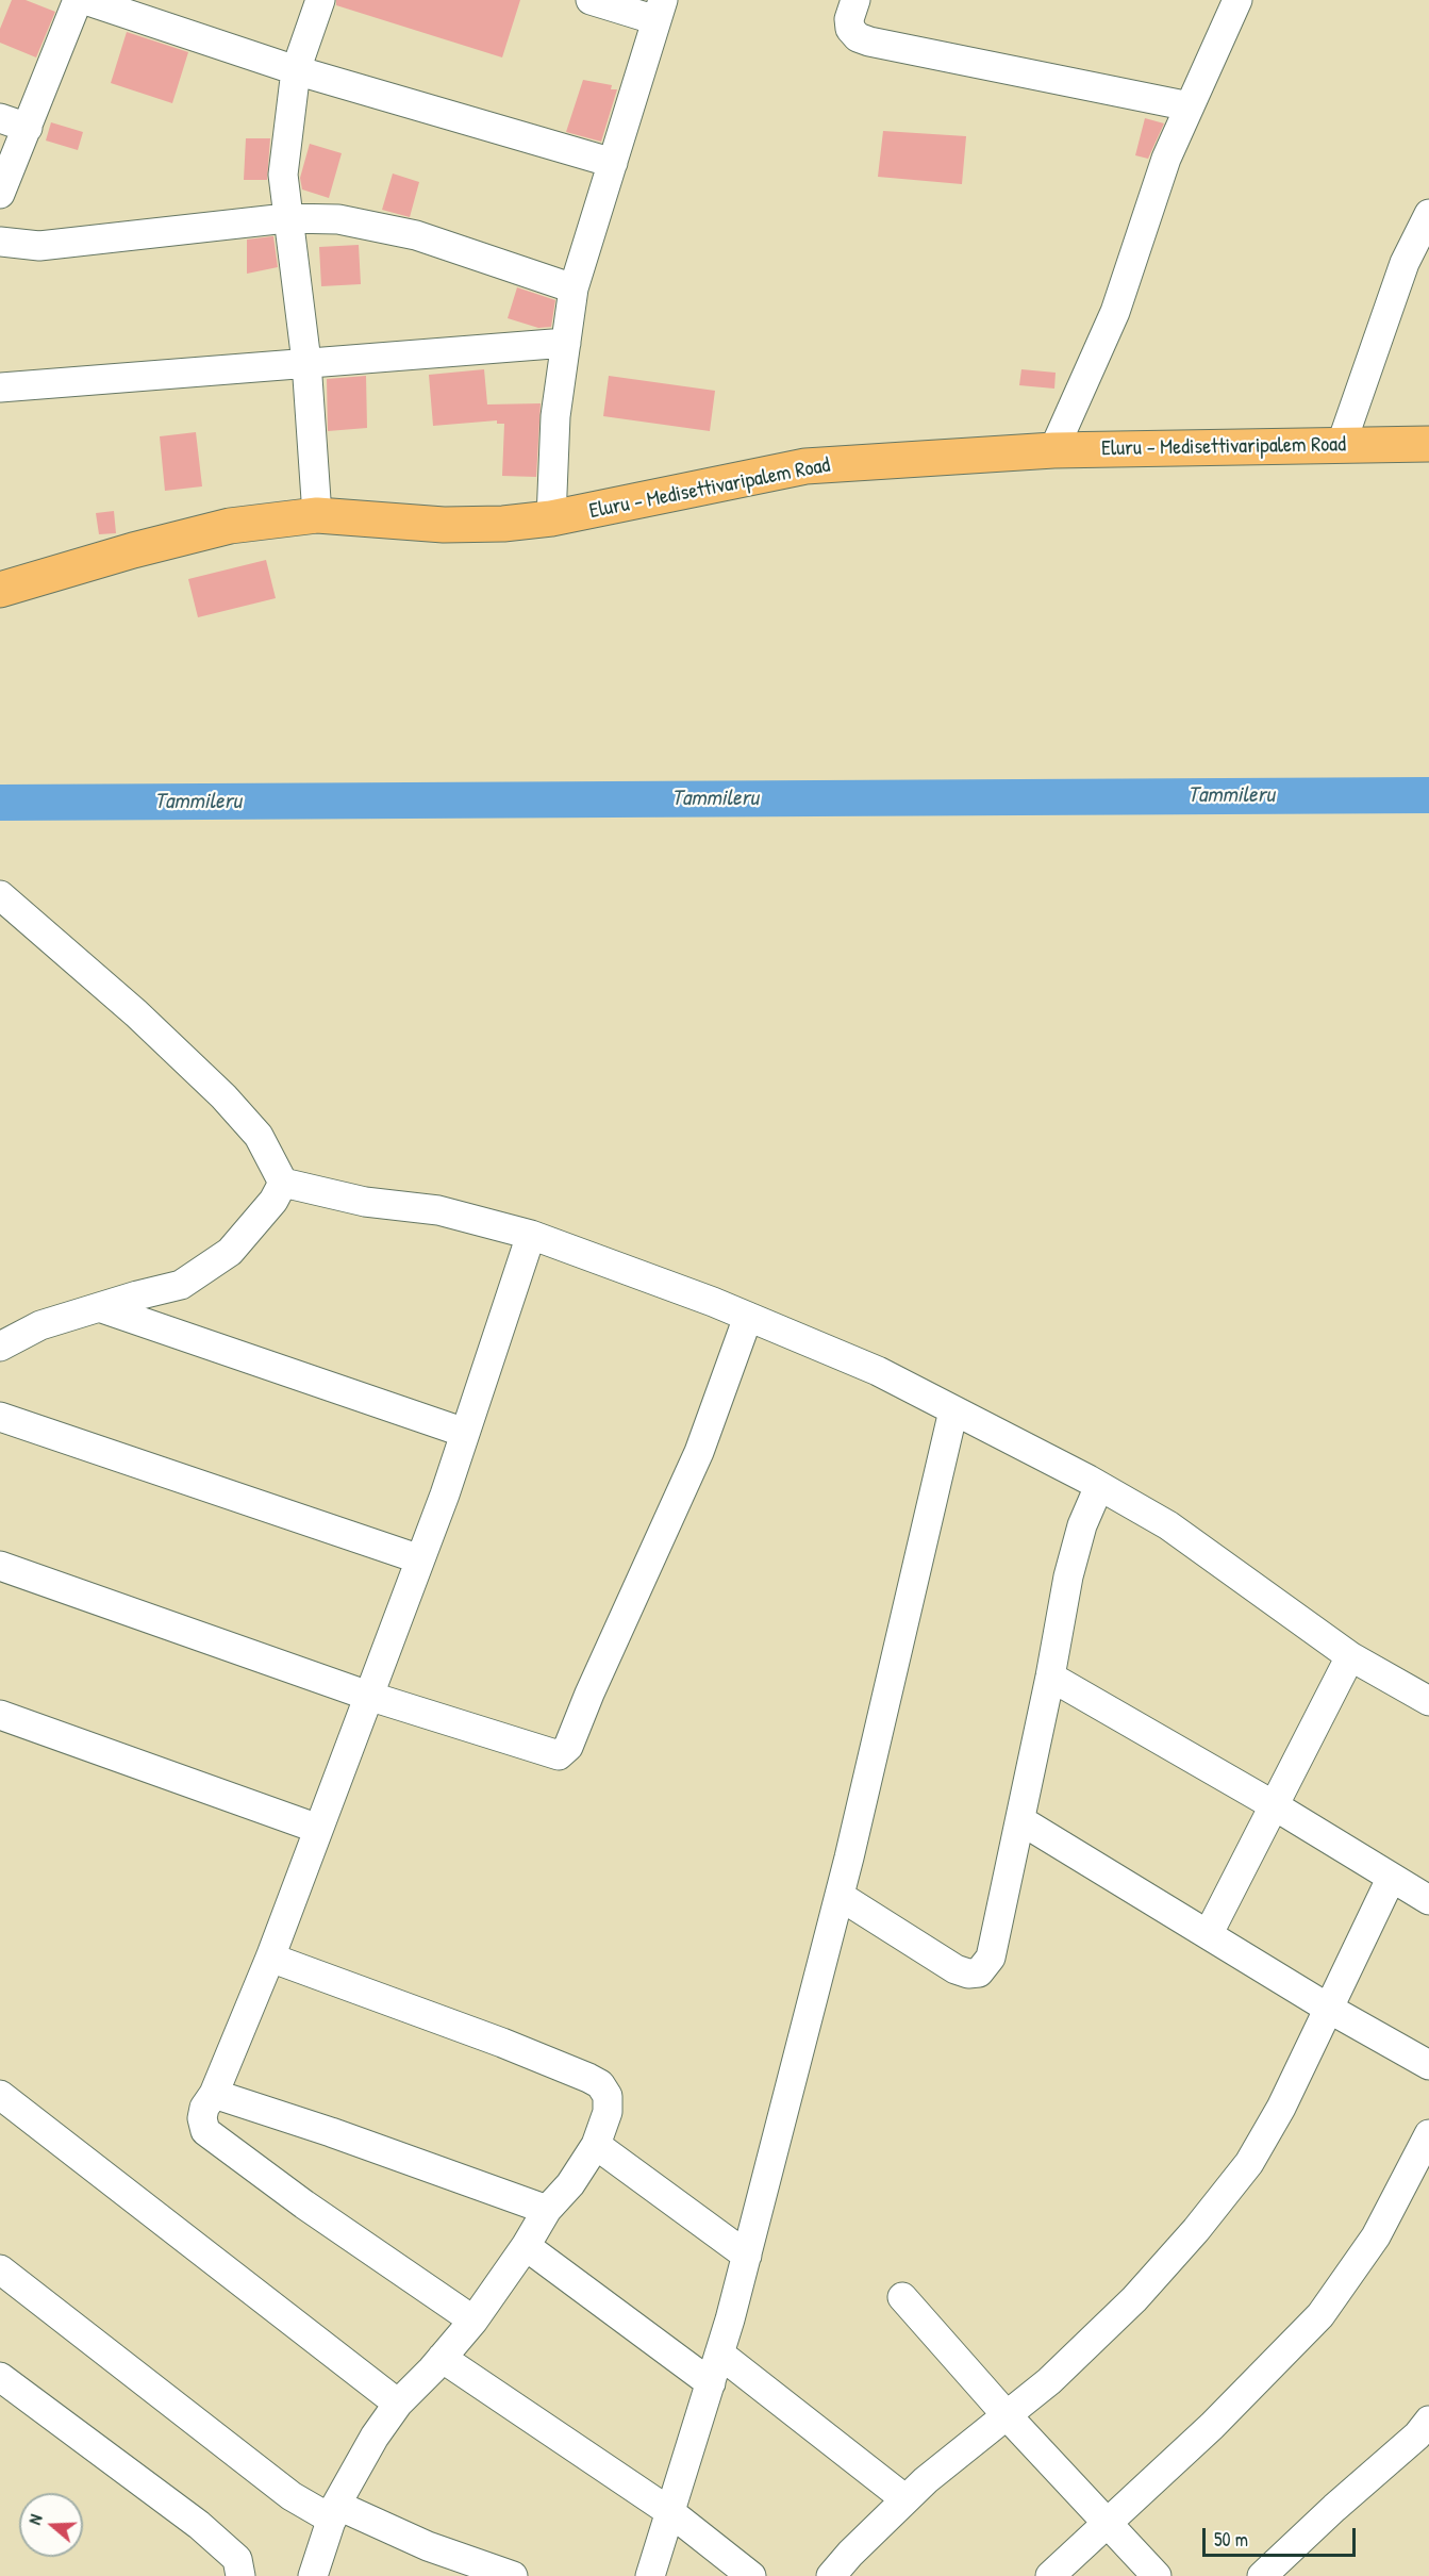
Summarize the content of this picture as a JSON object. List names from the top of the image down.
{
  "streets": {
    "main road": ["Eluru - Medisettivaripalem Road"]
  },
  "water": ["Tammileru"],
  "scale_bar": "50 m",
  "north": "left"
}
